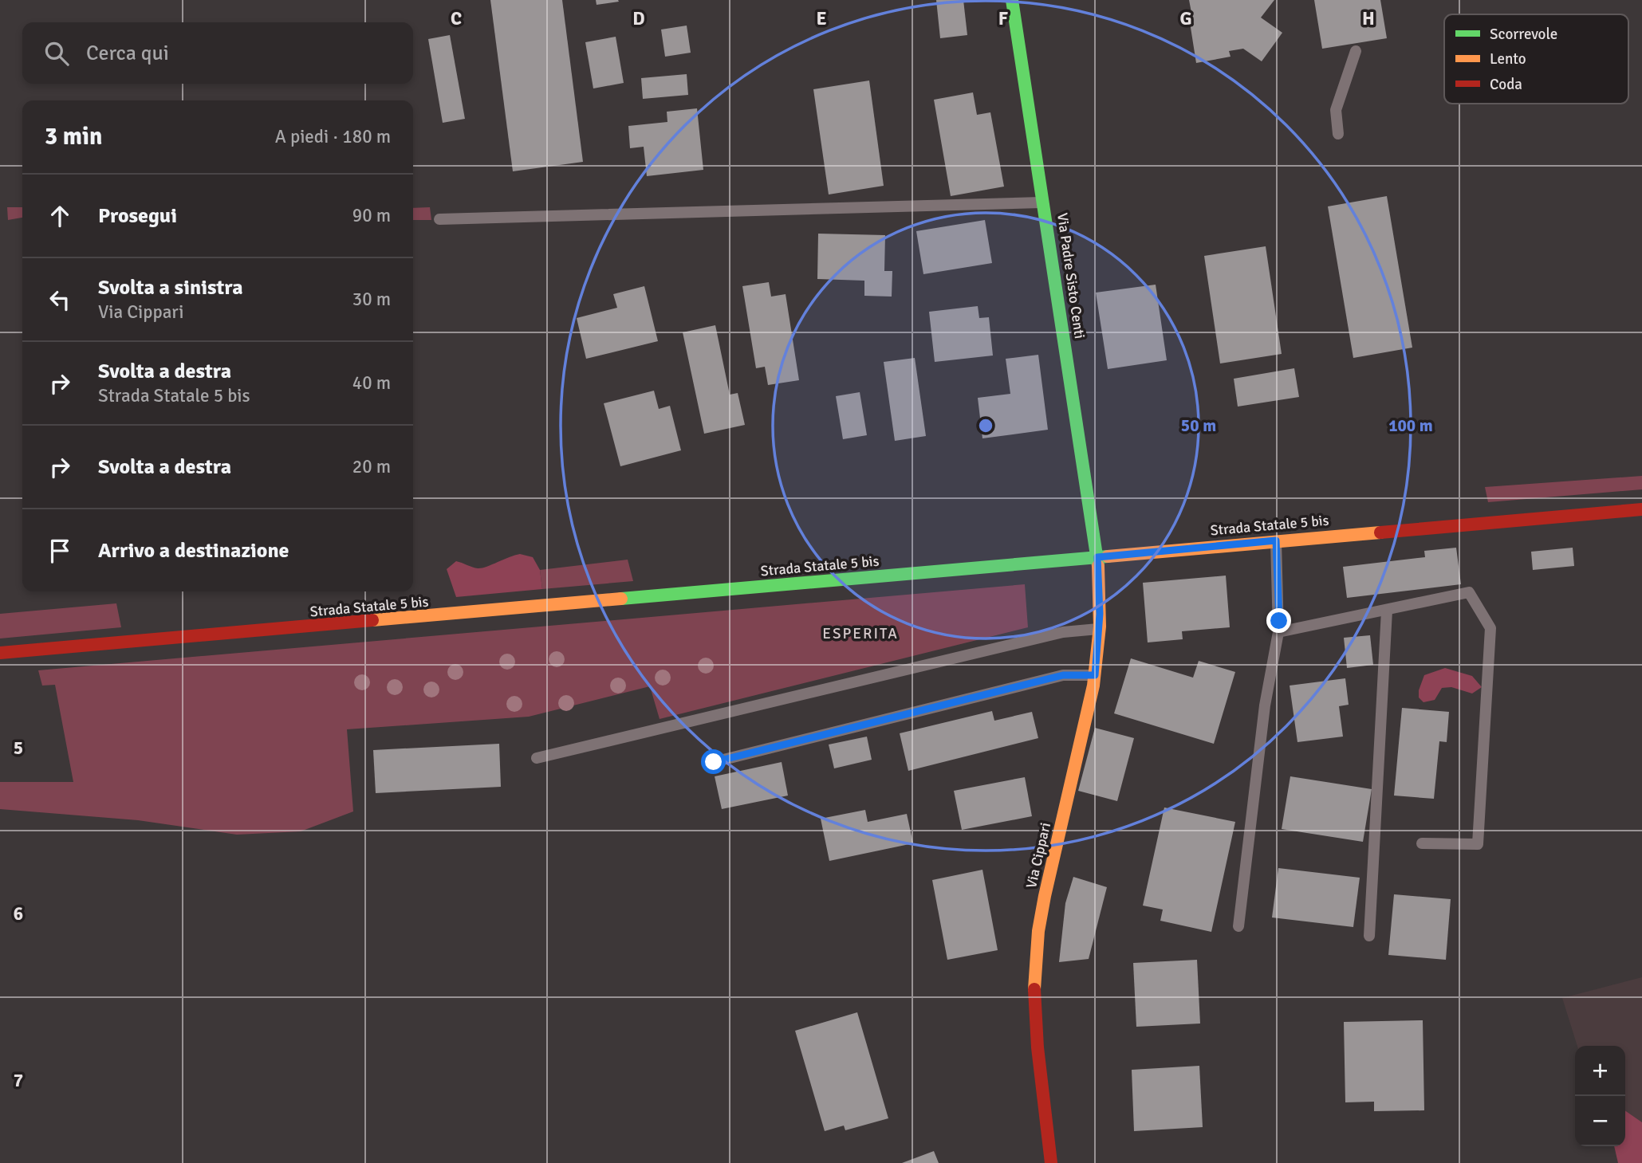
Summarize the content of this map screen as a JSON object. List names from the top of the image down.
{
  "streets": {
    "main road": ["Via Padre Sisto Centi", "Strada Statale 5 bis", "Via Cippari"]
  },
  "crossings": [
    ["Via Padre Sisto Centi", "Strada Statale 5 bis"],
    ["Via Padre Sisto Centi", "Via Cippari"],
    ["Strada Statale 5 bis", "Via Cippari"]
  ],
  "districts": ["ESPERITA"],
  "legend": ["Scorrevole", "Lento", "Coda"],
  "page": {
    "search": "Cerca qui",
    "heading": ["3 min", "A piedi · 180 m"],
    "list": [
      ["Prosegui", "90 m"],
      ["Svolta a sinistra", "Via Cippari", "30 m"],
      ["Svolta a destra", "Strada Statale 5 bis", "40 m"],
      ["Svolta a destra", "20 m"],
      "Arrivo a destinazione"
    ],
    "map_buttons": ["+", "−"]
  },
  "grid": {
    "columns": [
      "C",
      "D",
      "E",
      "F",
      "G",
      "H"
    ],
    "rows": ["5", "6", "7"]
  },
  "rings": ["50 m", "100 m"]
}
